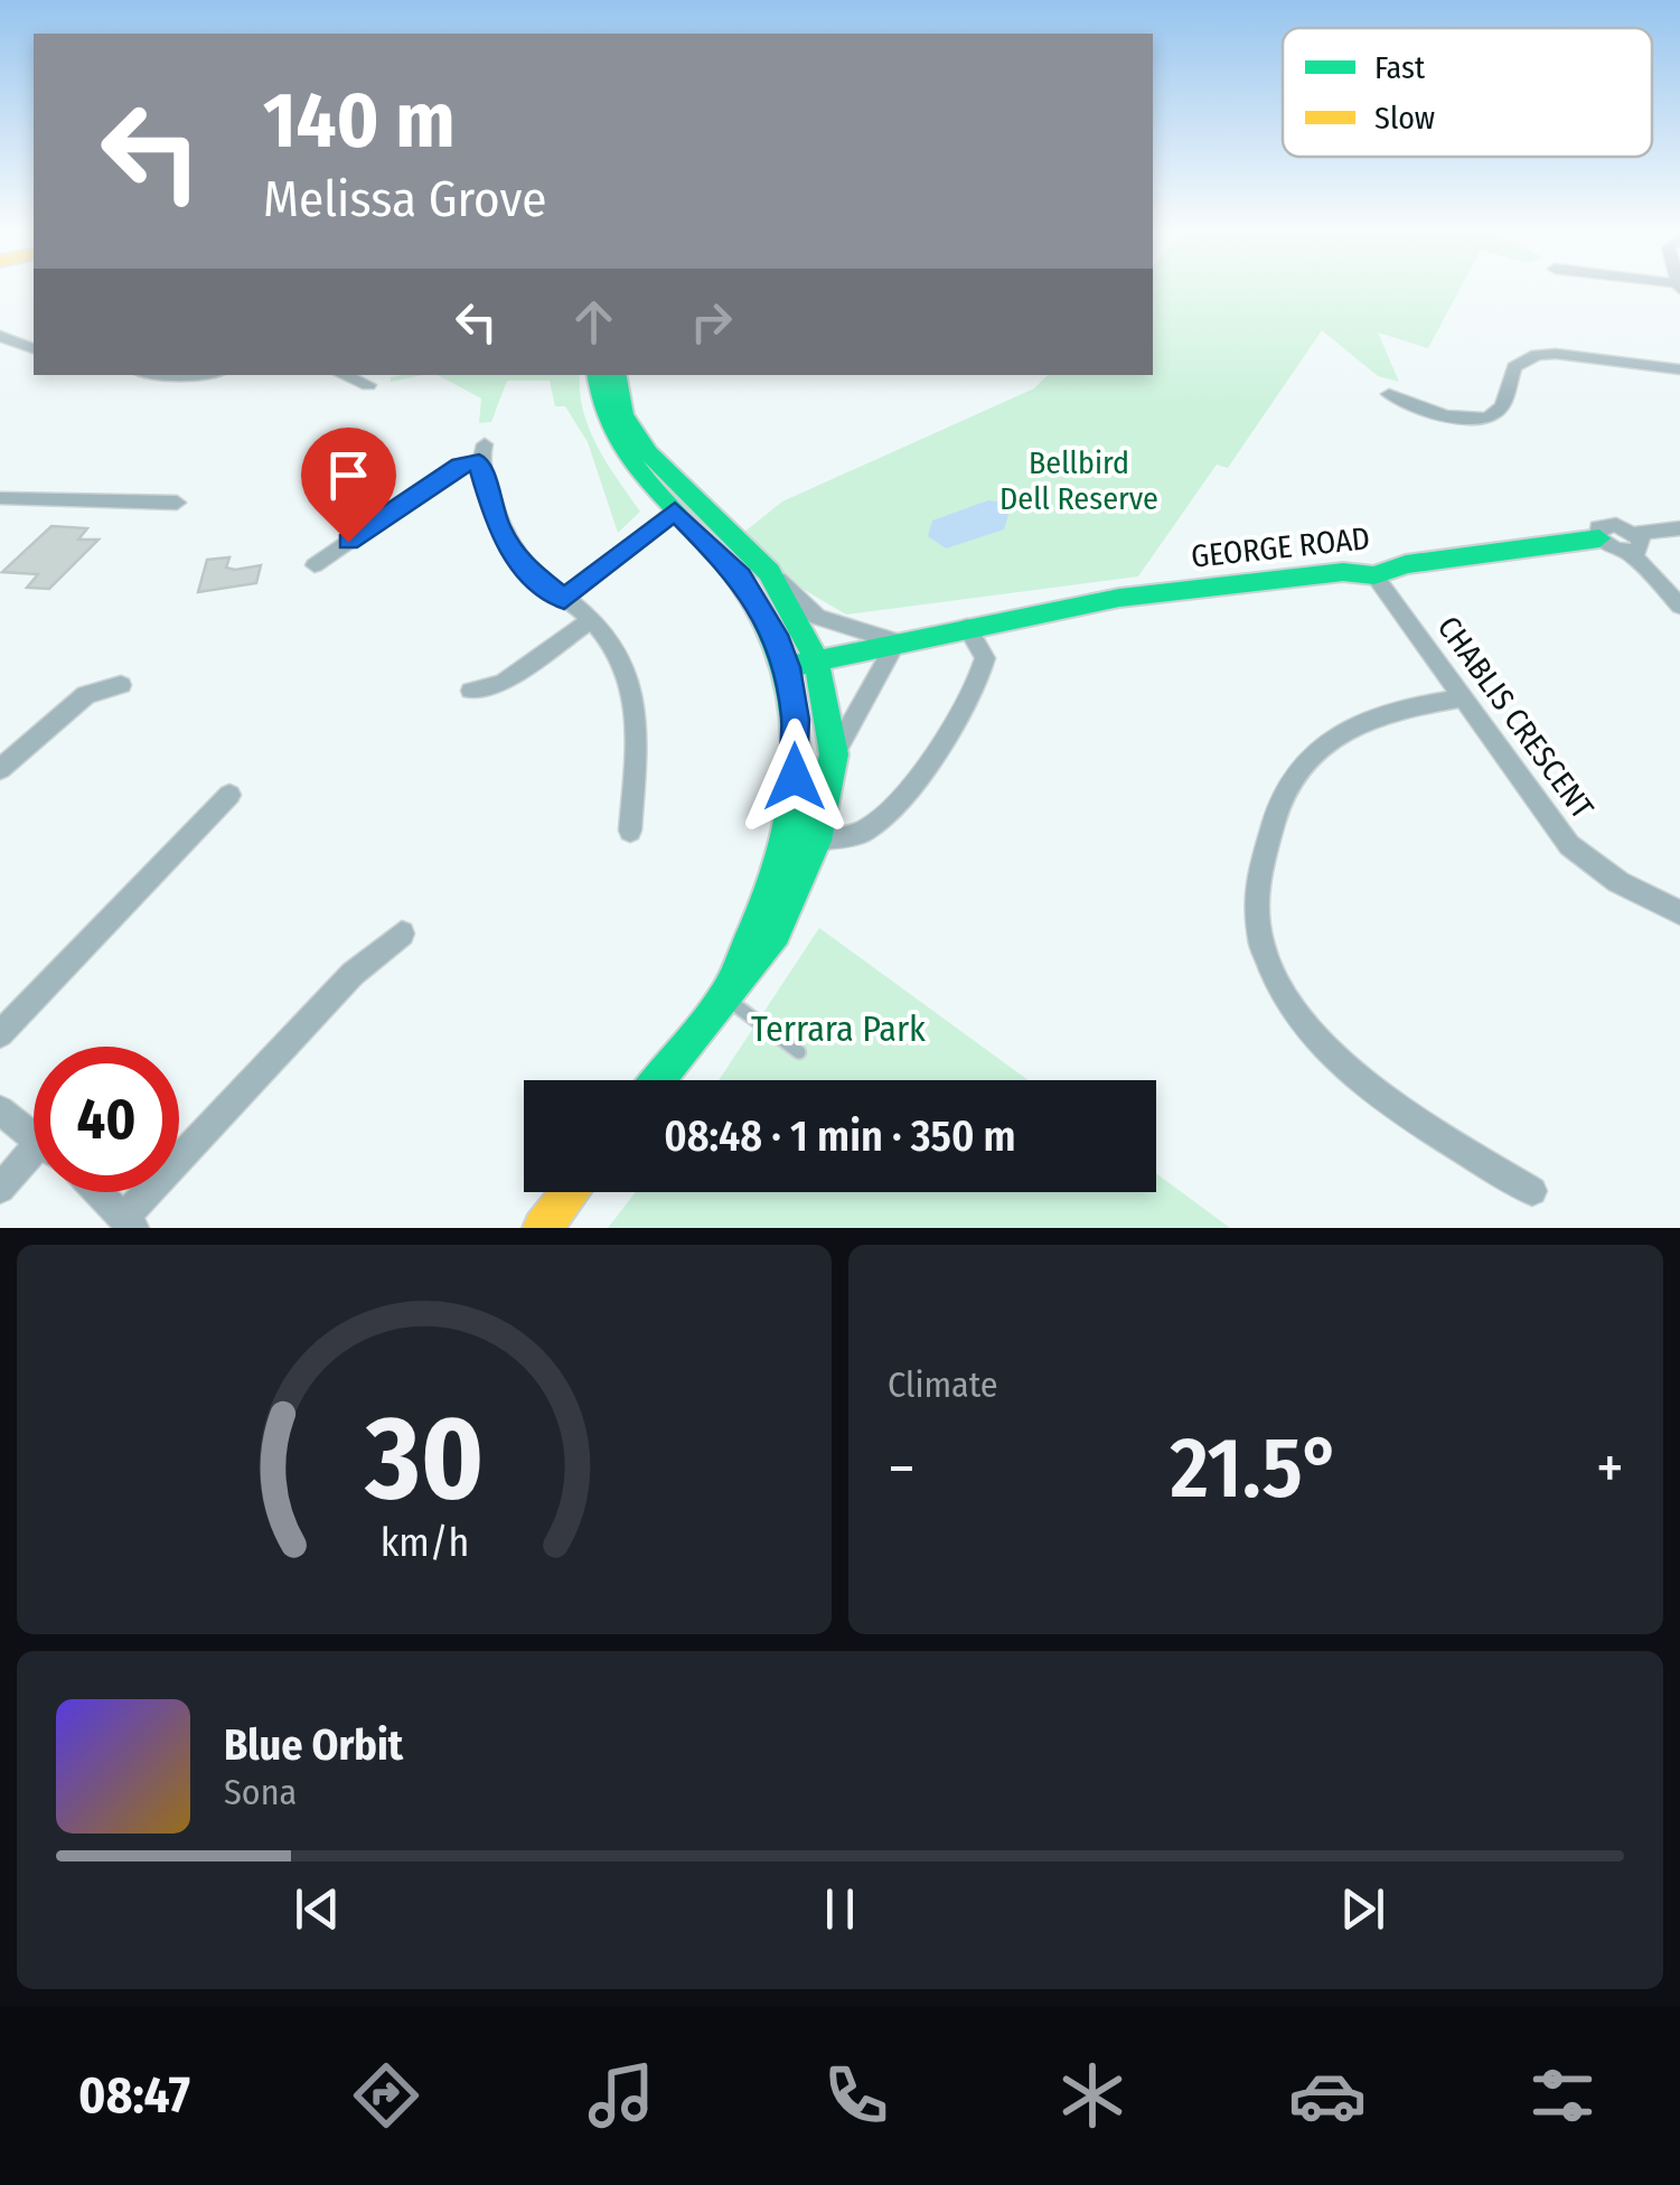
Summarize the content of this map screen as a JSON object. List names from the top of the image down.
{
  "streets": {
    "street": ["GEORGE ROAD", "CHABLIS CRESCENT"]
  },
  "crossings": [
    ["GEORGE ROAD", "CHABLIS CRESCENT"]
  ],
  "parks": ["Bellbird Dell Reserve", "Terrara Park"],
  "legend": ["Fast", "Slow"],
  "page": {
    "turn": ["140 m", "Melissa Grove"],
    "limit": "40",
    "trip": "08:48 · 1 min · 350 m",
    "tile": "Climate",
    "heat": ["−", "21.5°", "+"],
    "song": ["Blue Orbit", "Sona"],
    "tabs": "08:47",
    "gauge": ["30", "km/h"]
  }
}
